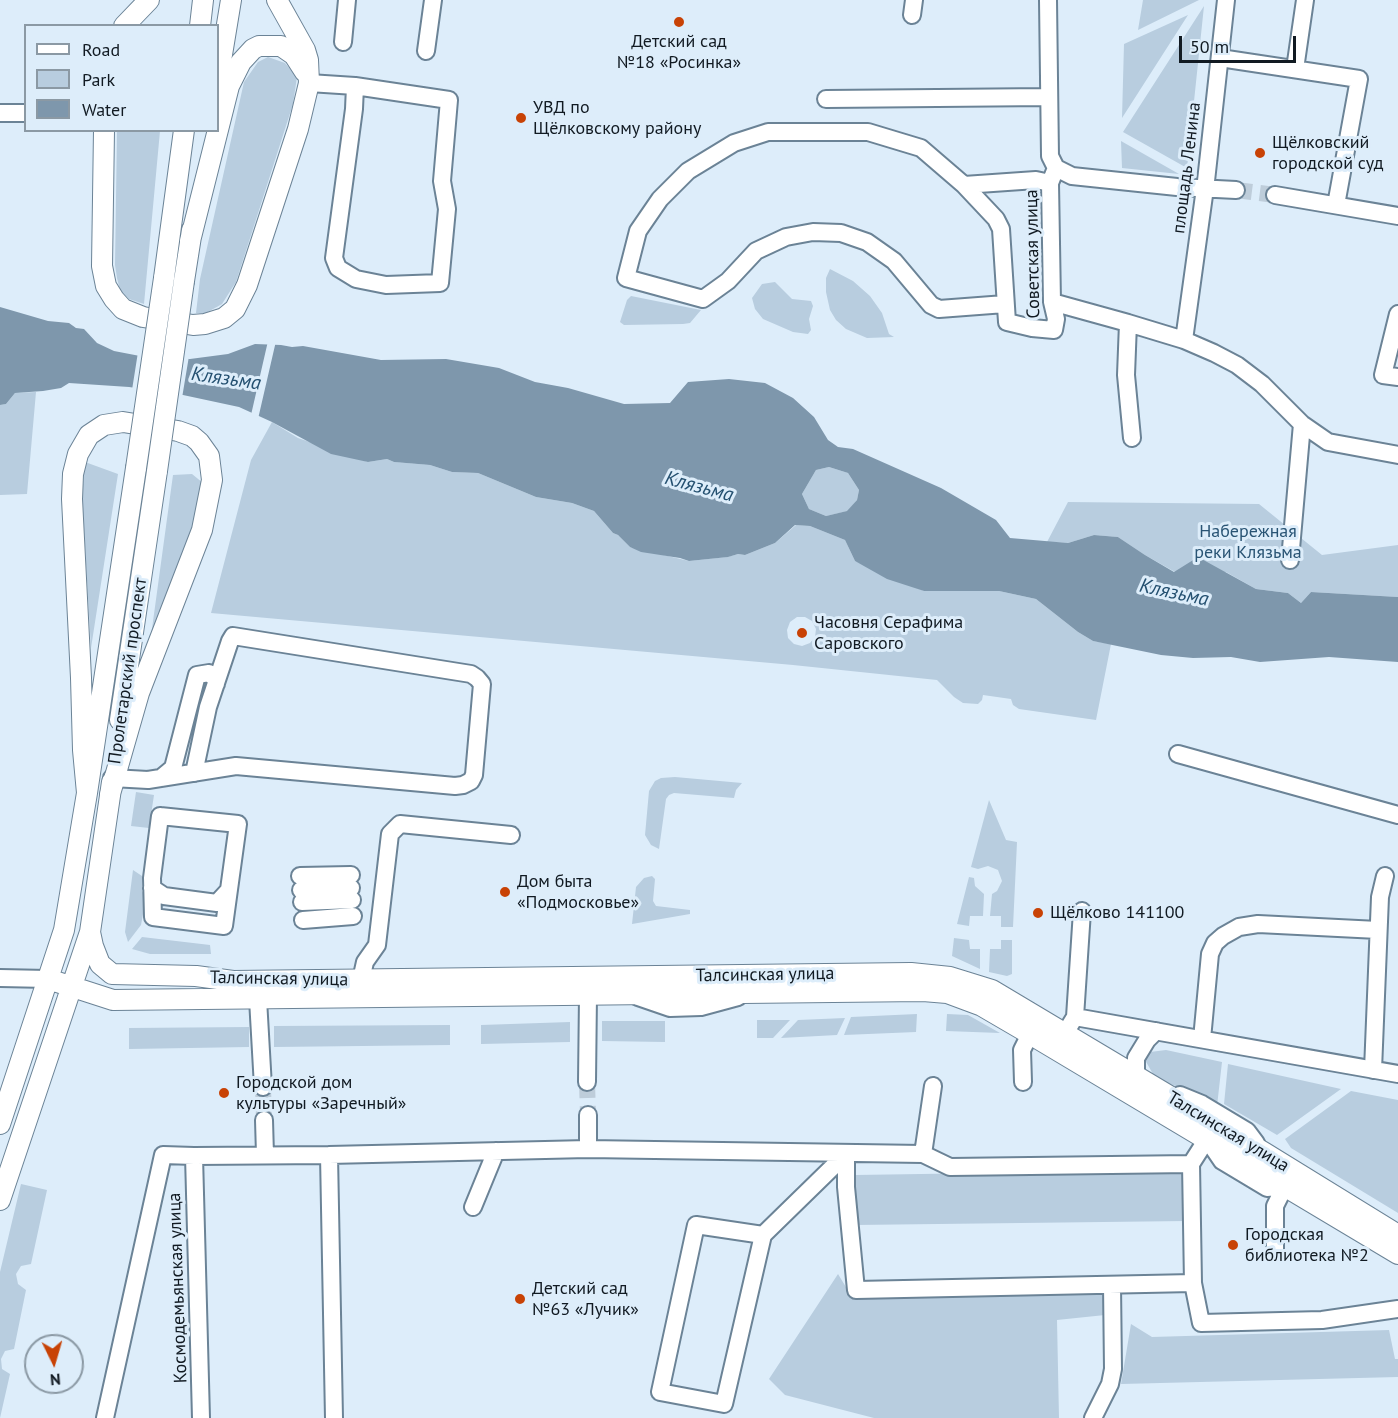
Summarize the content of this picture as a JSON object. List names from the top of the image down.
{
  "streets": {
    "main road": ["Пролетарский проспект", "Талсинская улица"],
    "street": ["площадь Ленина", "Советская улица", "Космодемьянская улица"]
  },
  "crossings": [
    ["Пролетарский проспект", "Талсинская улица"]
  ],
  "water": ["Клязьма"],
  "parks": ["Набережная реки Клязьма"],
  "places": [
    "Детский сад №18 «Росинка»",
    "УВД по Щёлковскому району",
    "Щёлковский городской суд",
    "Часовня Серафима Саровского",
    "Дом быта «Подмосковье»",
    "Щёлково 141100",
    "Городской дом культуры «Заречный»",
    "Городская библиотека №2",
    "Детский сад №63 «Лучик»"
  ],
  "legend": ["Road", "Park", "Water"],
  "scale_bar": "50 m",
  "north": "bottom"
}
